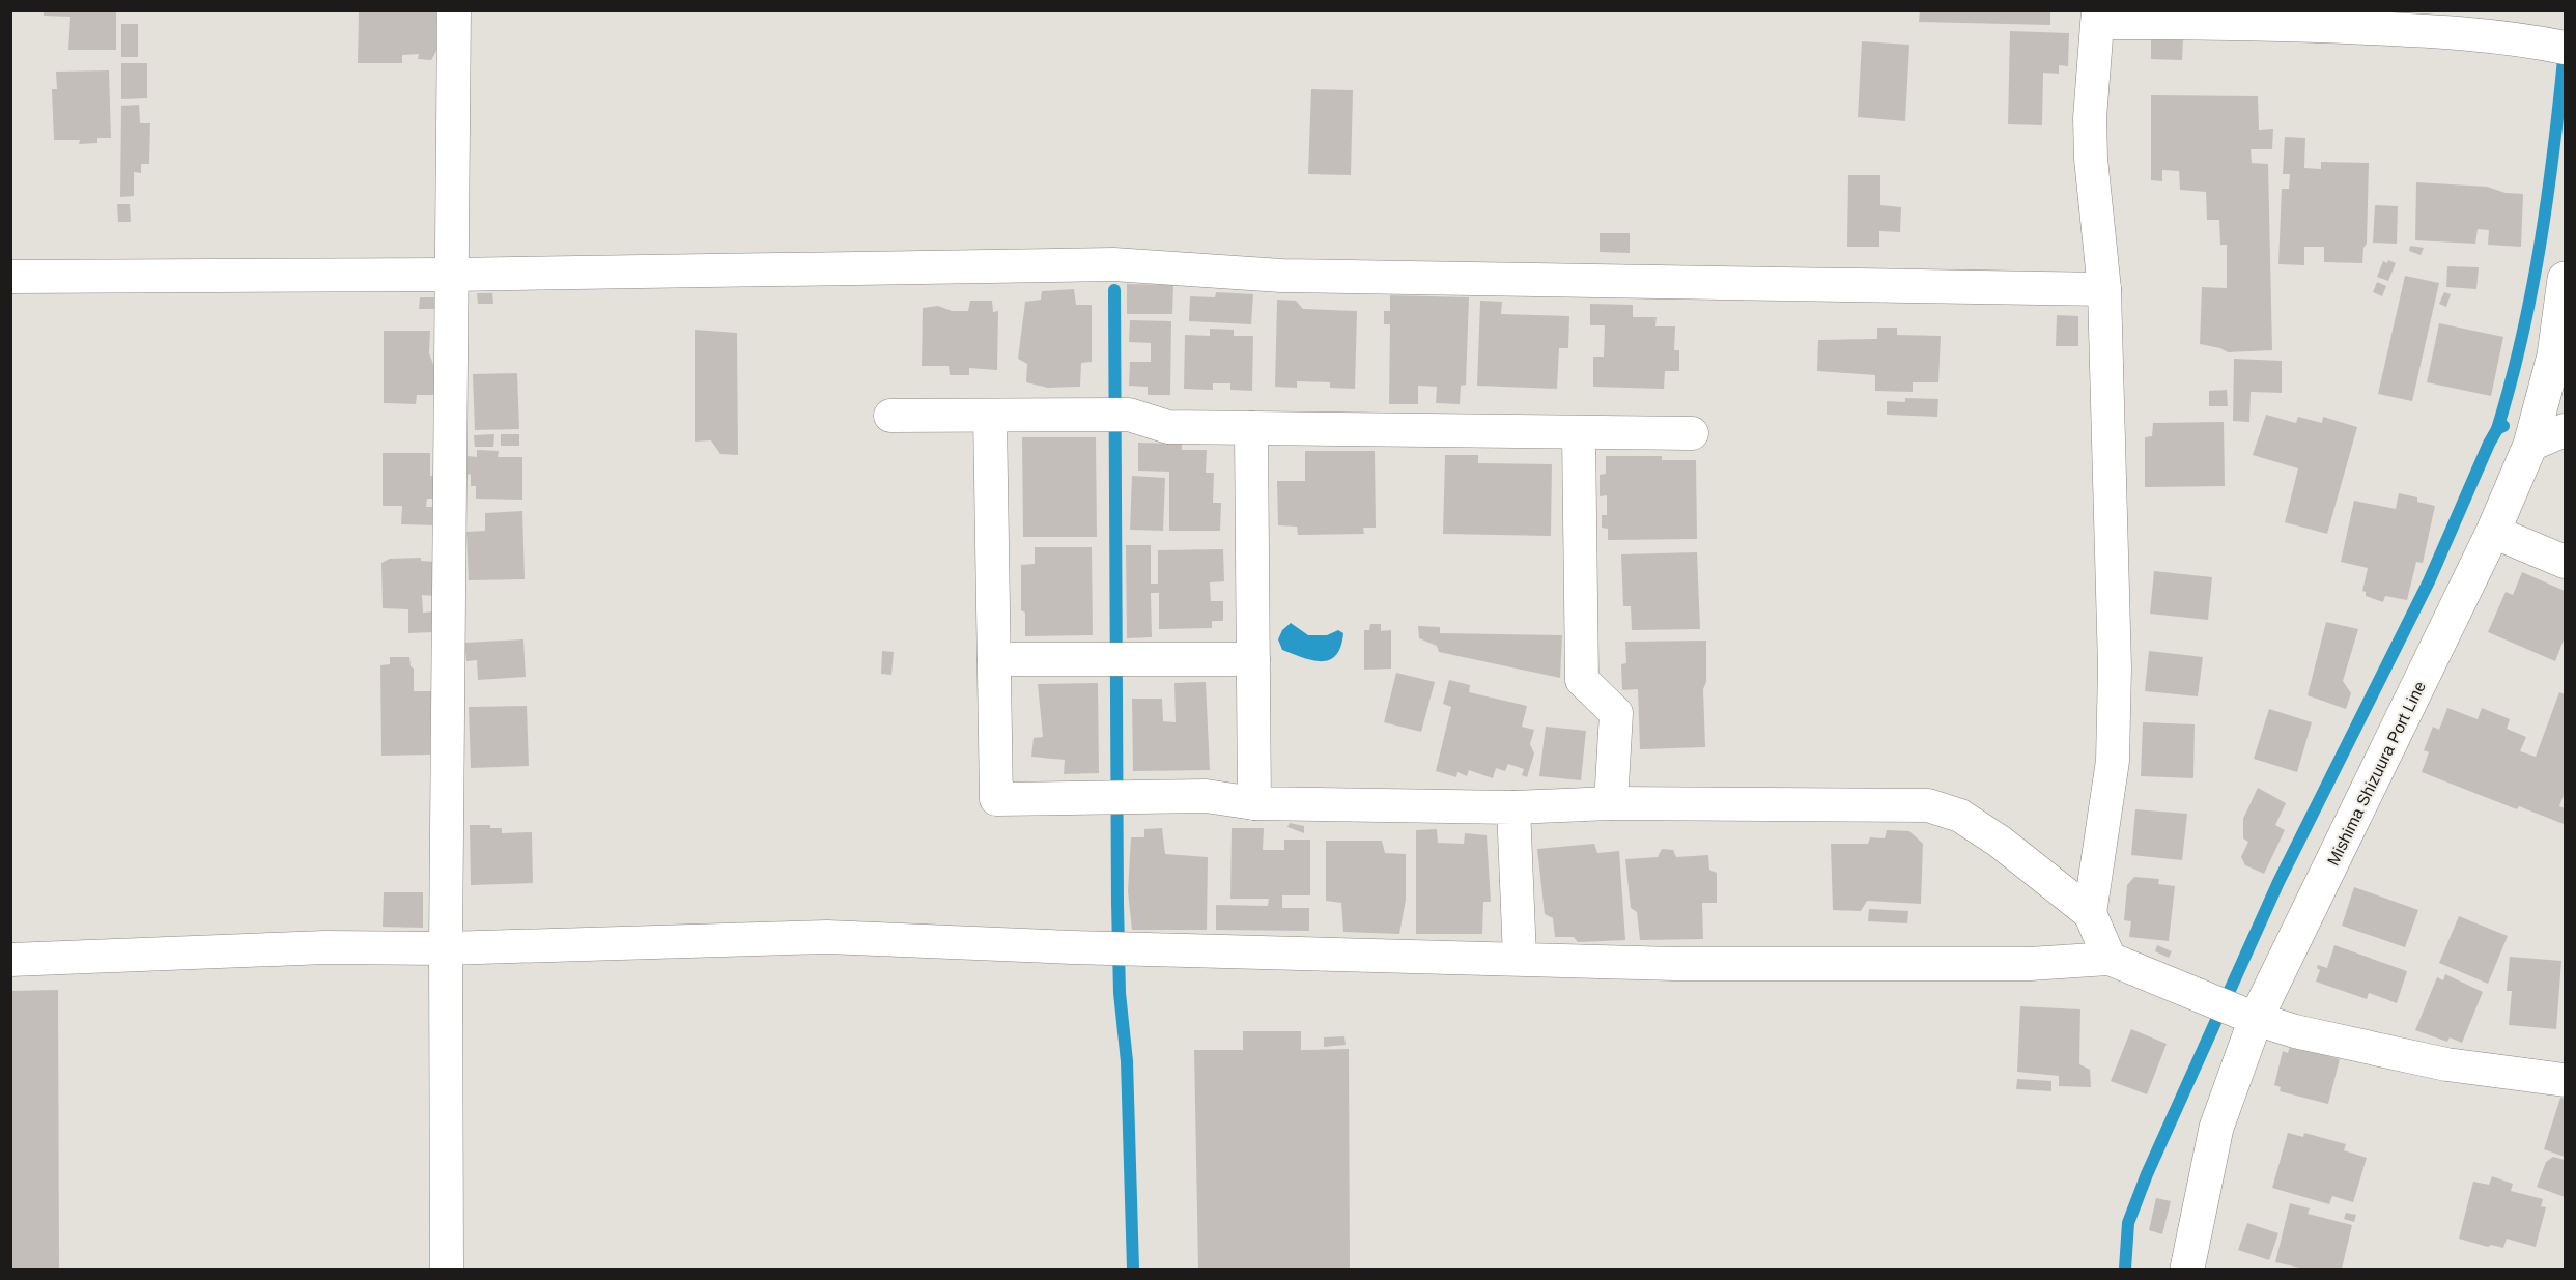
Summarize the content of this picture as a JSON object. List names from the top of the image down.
{
  "streets": {
    "main road": ["Mishima Shizuura Port Line"]
  }
}
